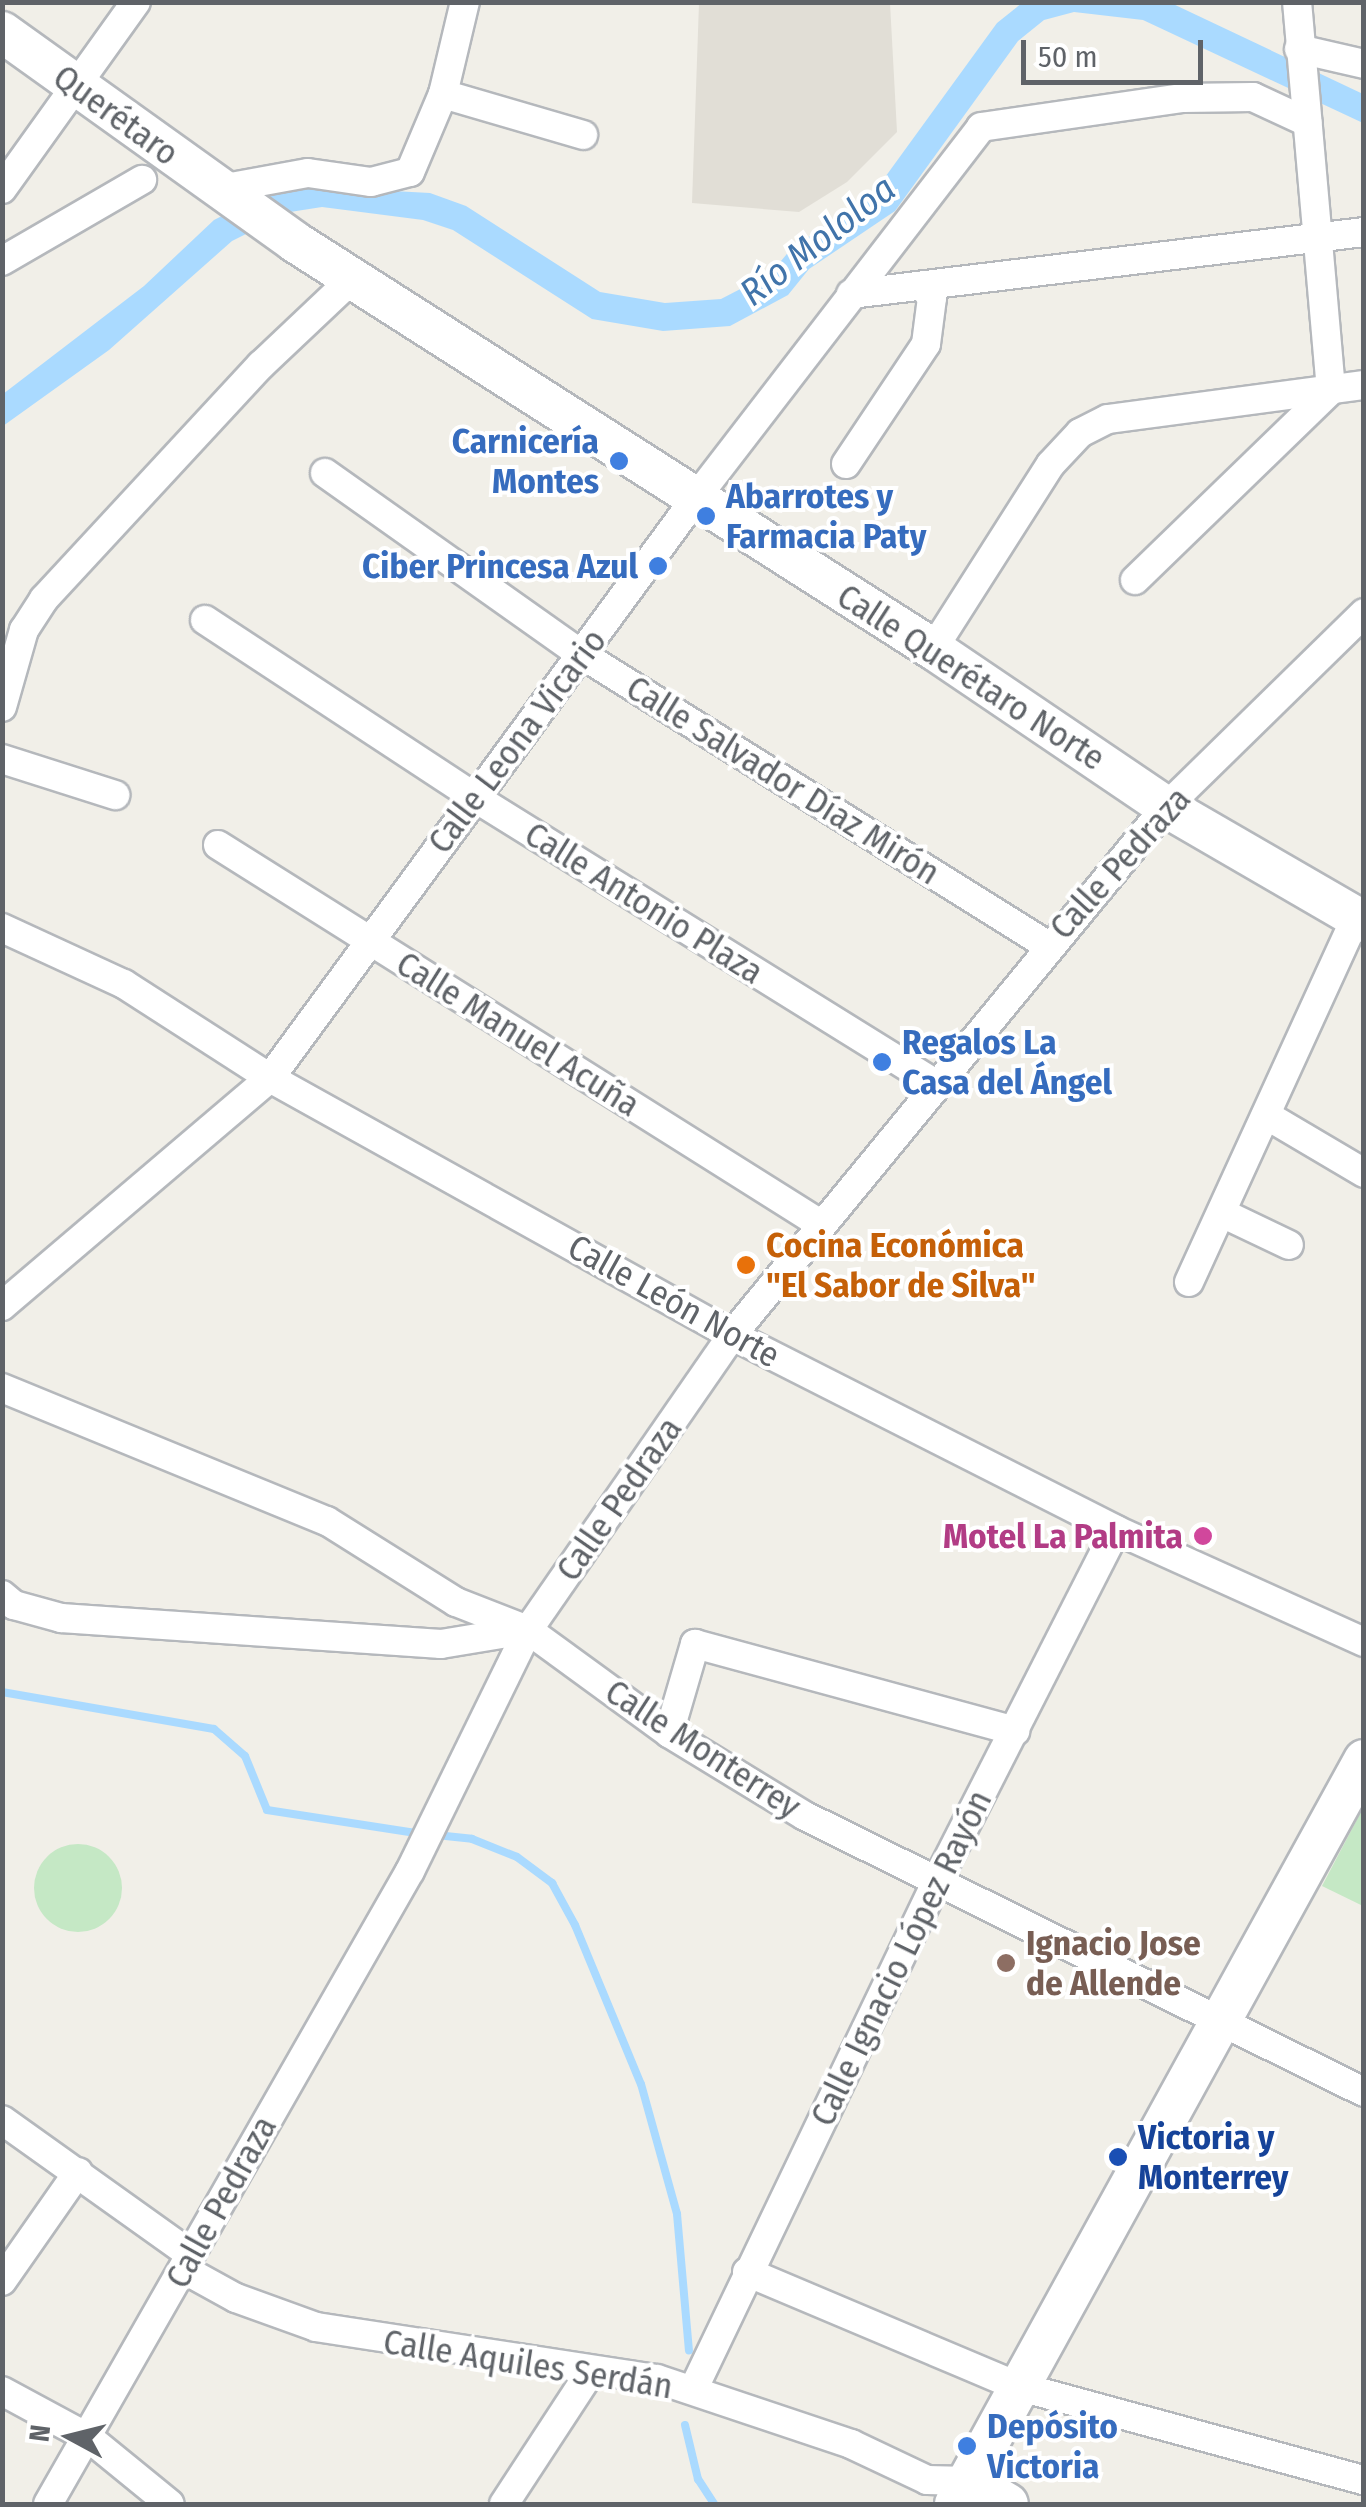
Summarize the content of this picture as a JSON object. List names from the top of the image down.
{
  "streets": {
    "street": [
      "Querétaro",
      "Calle Querétaro Norte",
      "Calle Leona Vicario",
      "Calle Salvador Díaz Mirón",
      "Calle Pedraza",
      "Calle Antonio Plaza",
      "Calle Manuel Acuña",
      "Calle León Norte",
      "Calle Monterrey",
      "Calle Ignacio López Rayón",
      "Calle Aquiles Serdán"
    ]
  },
  "crossings": [
    ["Querétaro", "Calle Querétaro Norte"],
    ["Calle Querétaro Norte", "Calle Leona Vicario"],
    ["Calle Querétaro Norte", "Calle Pedraza"],
    ["Calle Leona Vicario", "Calle Salvador Díaz Mirón"],
    ["Calle Leona Vicario", "Calle Antonio Plaza"],
    ["Calle Leona Vicario", "Calle Manuel Acuña"],
    ["Calle Leona Vicario", "Calle León Norte"],
    ["Calle Salvador Díaz Mirón", "Calle Pedraza"],
    ["Calle Pedraza", "Calle Antonio Plaza"],
    ["Calle Pedraza", "Calle Manuel Acuña"],
    ["Calle Pedraza", "Calle León Norte"],
    ["Calle Pedraza", "Calle Monterrey"],
    ["Calle Pedraza", "Calle Aquiles Serdán"],
    ["Calle León Norte", "Calle Ignacio López Rayón"],
    ["Calle Monterrey", "Calle Ignacio López Rayón"],
    ["Calle Ignacio López Rayón", "Calle Aquiles Serdán"]
  ],
  "water": ["Río Mololoa"],
  "places": [
    "Carnicería Montes",
    "Abarrotes y Farmacia Paty",
    "Ciber Princesa Azul",
    "Regalos La Casa del Ángel",
    "Cocina Económica \"El Sabor de Silva\"",
    "Motel La Palmita",
    "Ignacio Jose de Allende",
    "Victoria y Monterrey",
    "Depósito Victoria"
  ],
  "scale_bar": "50 m",
  "north": "left"
}
